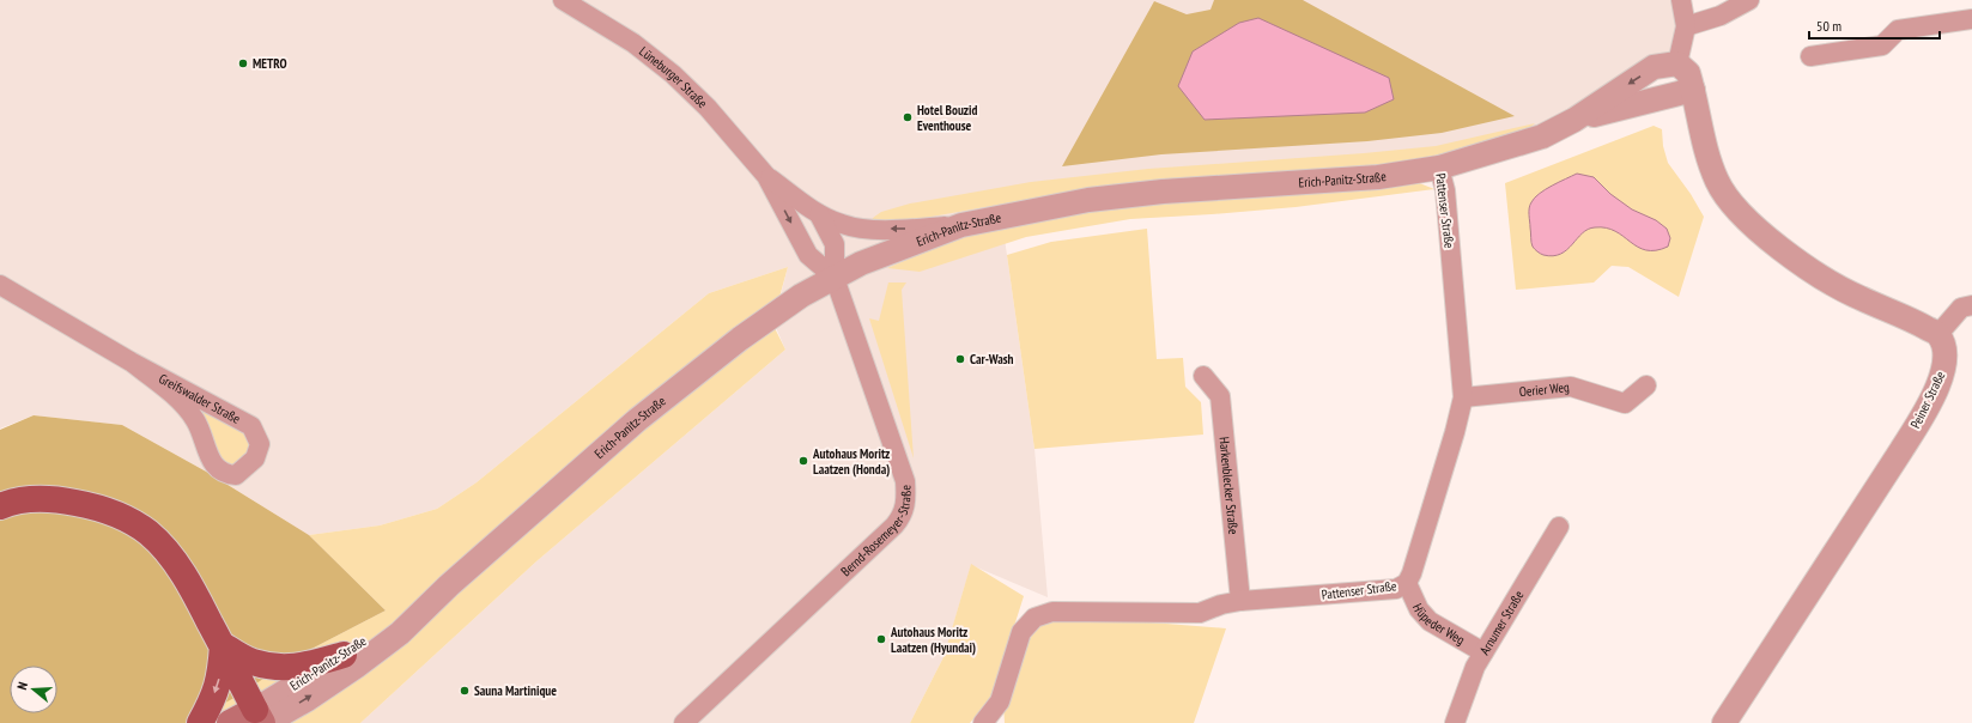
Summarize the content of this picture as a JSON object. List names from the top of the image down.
{
  "streets": {
    "main road": ["Erich-Panitz-Straße"],
    "street": [
      "Lüneburger Straße",
      "Pattenser Straße",
      "Oerier Weg",
      "Greifswalder Straße",
      "Peiner Straße",
      "Harkenblecker Straße",
      "Bernd-Rosemeyer-Straße",
      "Hüpeder Weg",
      "Arnumer Straße"
    ]
  },
  "crossings": [
    ["Lüneburger Straße", "Erich-Panitz-Straße"],
    ["Lüneburger Straße", "Bernd-Rosemeyer-Straße"],
    ["Erich-Panitz-Straße", "Pattenser Straße"],
    ["Erich-Panitz-Straße", "Bernd-Rosemeyer-Straße"],
    ["Pattenser Straße", "Oerier Weg"],
    ["Pattenser Straße", "Harkenblecker Straße"],
    ["Pattenser Straße", "Hüpeder Weg"],
    ["Hüpeder Weg", "Arnumer Straße"]
  ],
  "places": [
    "METRO",
    "Hotel Bouzid Eventhouse",
    "Car-Wash",
    "Autohaus Moritz Laatzen (Honda)",
    "Autohaus Moritz Laatzen (Hyundai)",
    "Sauna Martinique"
  ],
  "scale_bar": "50 m",
  "north": "left"
}
